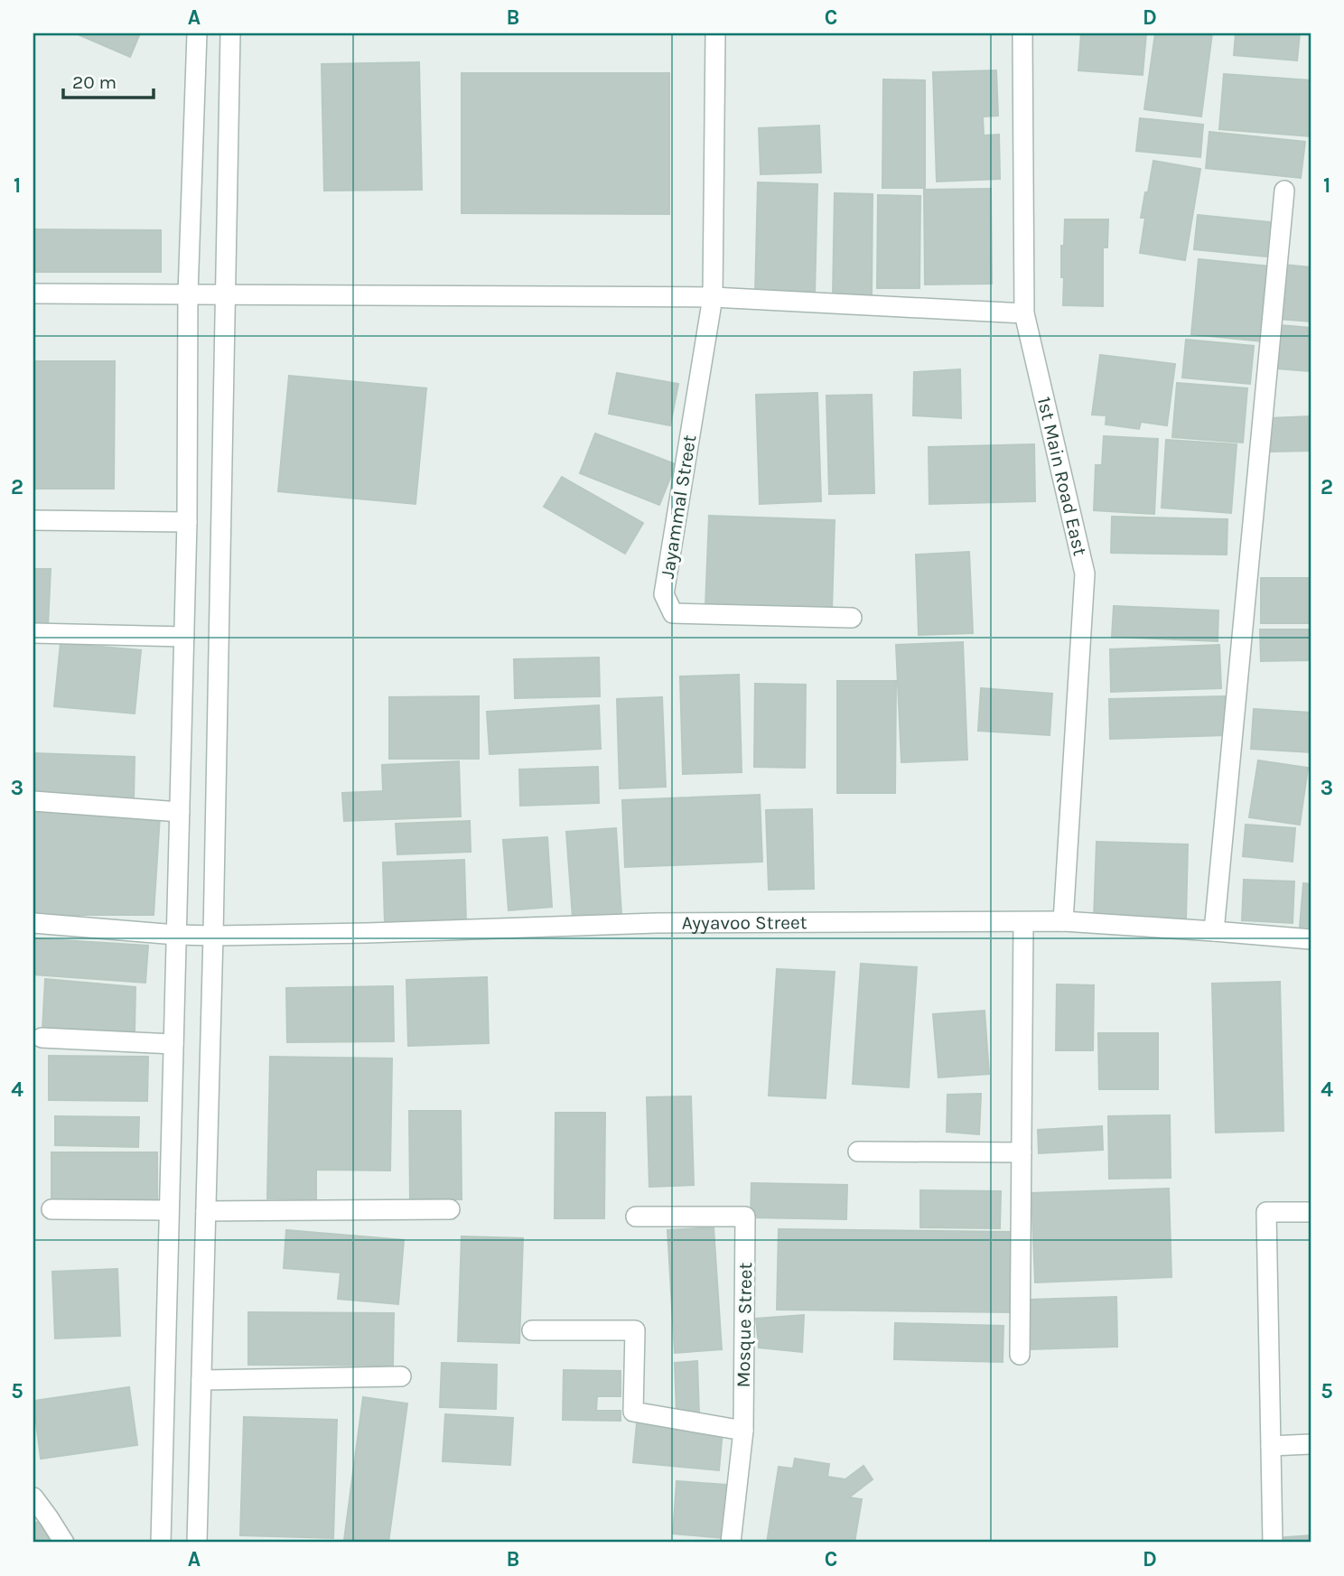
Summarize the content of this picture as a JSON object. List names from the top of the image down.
{
  "streets": {
    "street": [
      "1st Main Road East",
      "Jayammal Street",
      "Ayyavoo Street",
      "Mosque Street"
    ]
  },
  "crossings": [
    ["1st Main Road East", "Ayyavoo Street"]
  ],
  "scale_bar": "20 m",
  "grid": {
    "columns": [
      "A",
      "B",
      "C",
      "D"
    ],
    "rows": [
      "1",
      "2",
      "3",
      "4",
      "5"
    ]
  }
}
